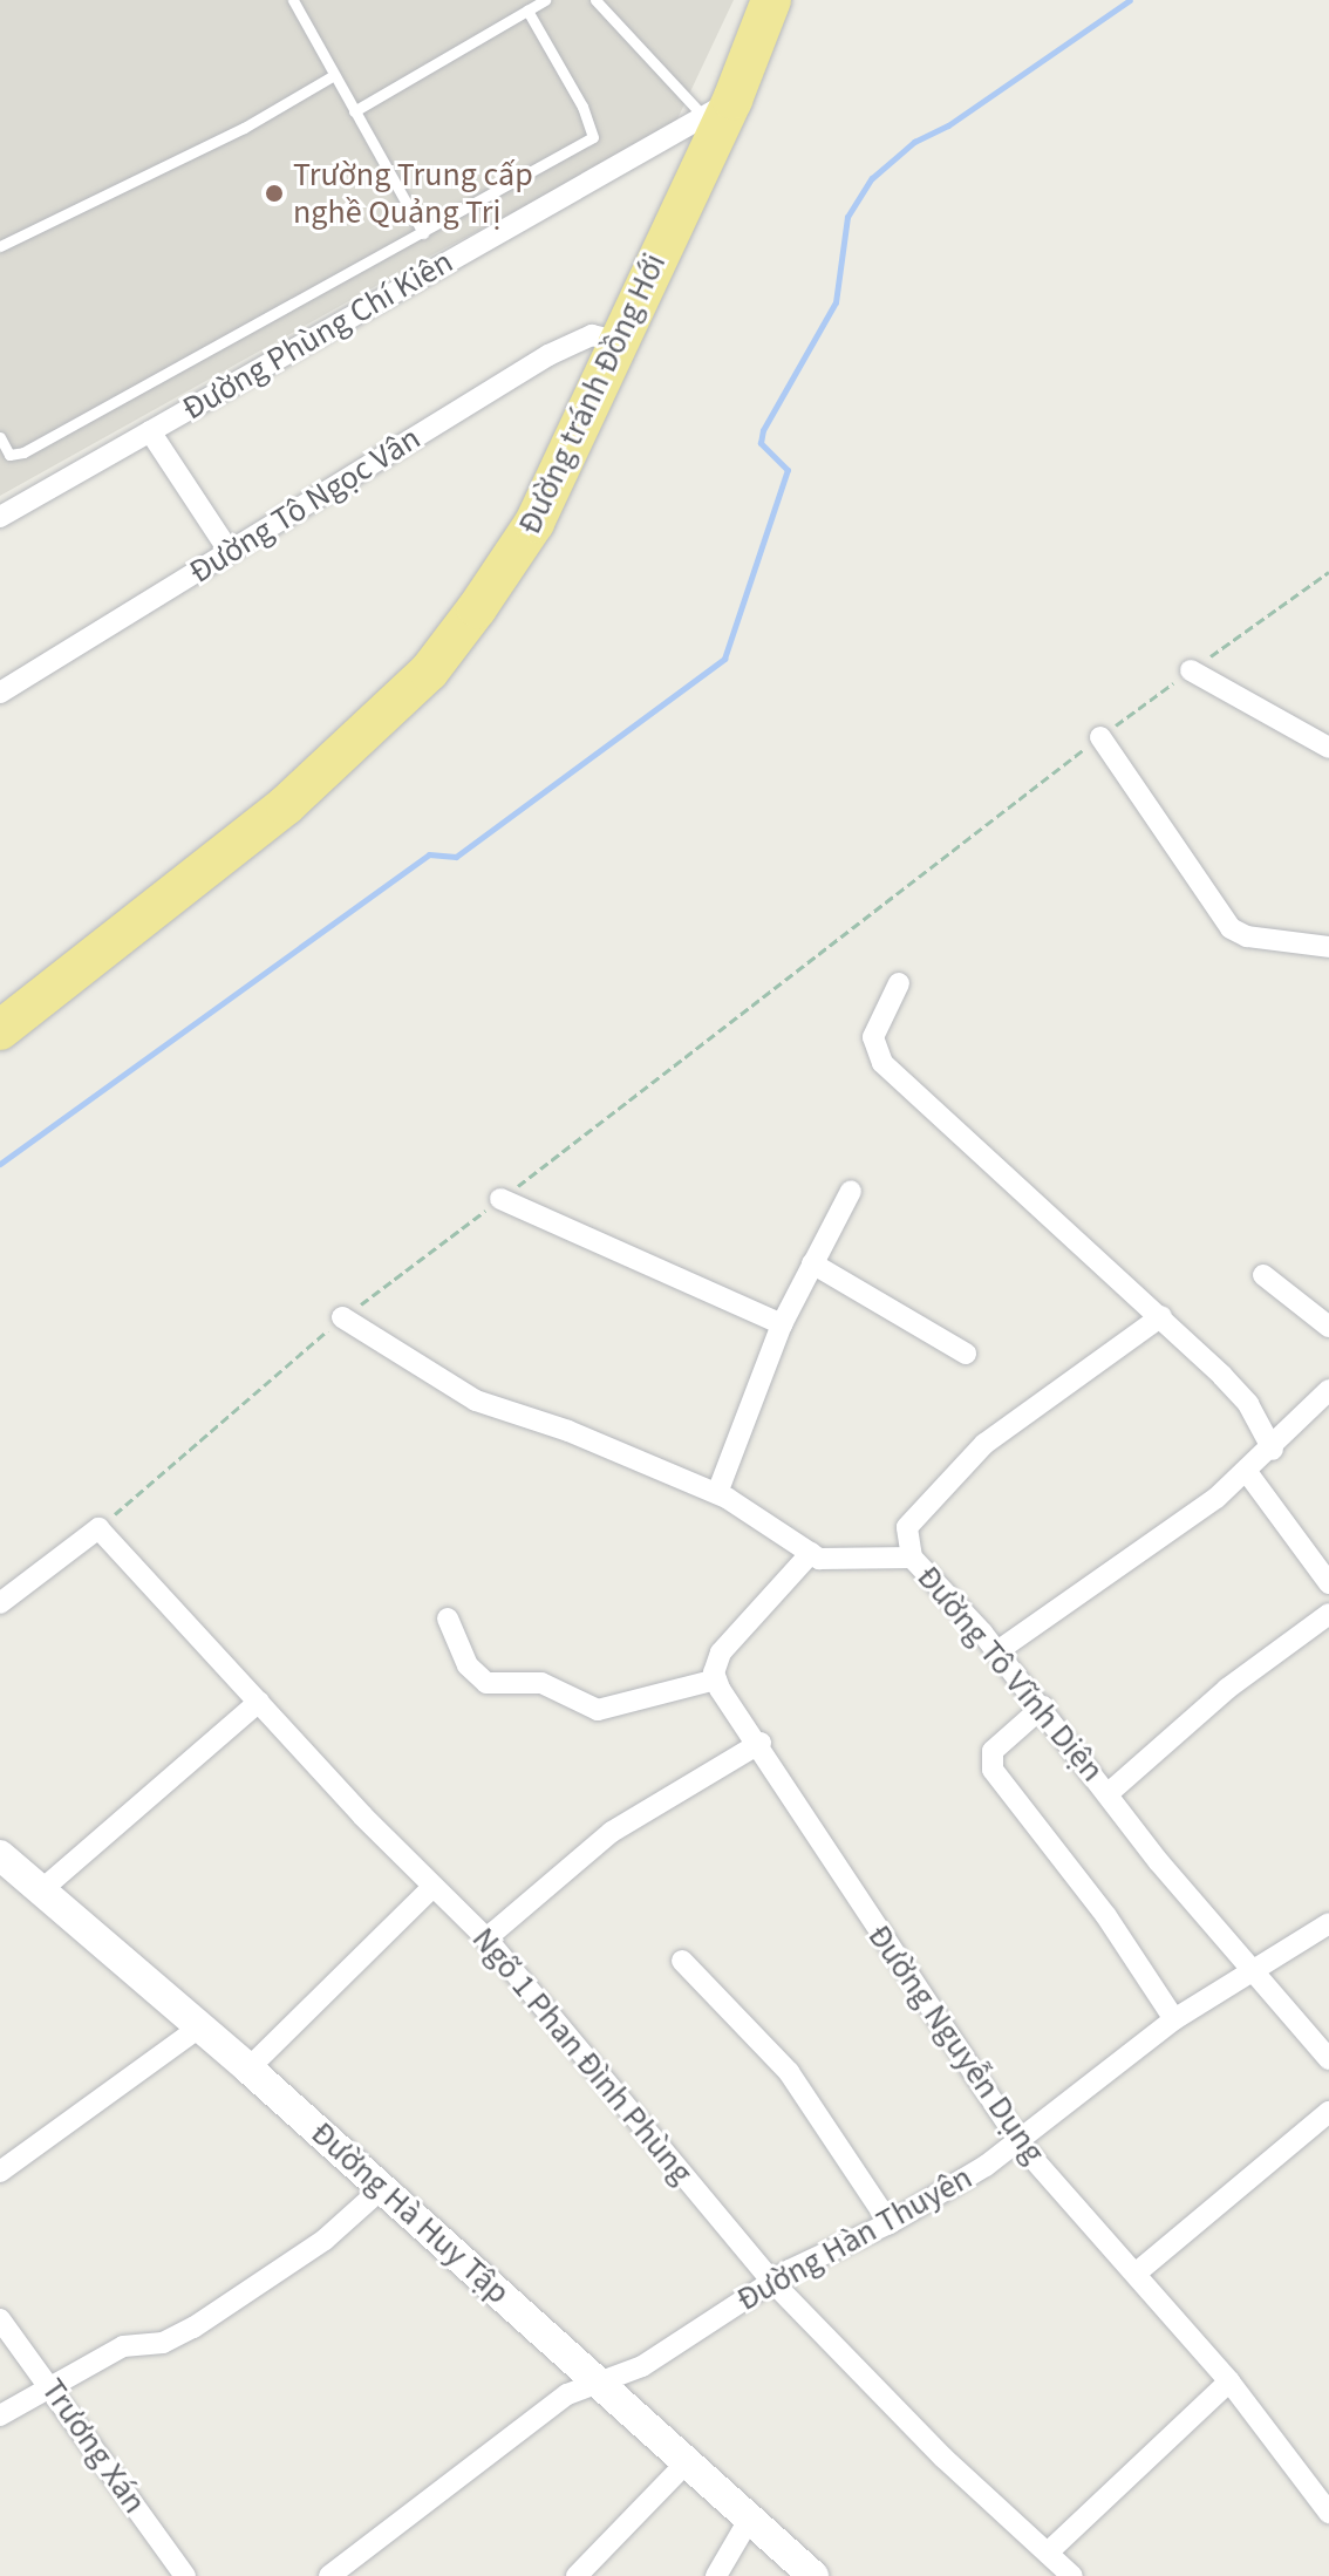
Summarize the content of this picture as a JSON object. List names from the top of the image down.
{
  "streets": {
    "highway": ["Đường tránh Đồng Hới"],
    "main road": ["Đường Hà Huy Tập"],
    "street": [
      "Đường Phùng Chí Kiên",
      "Đường Tô Ngọc Vân",
      "Đường Tô Vĩnh Diện",
      "Đường Nguyễn Dụng",
      "Ngõ 1 Phan Đình Phùng",
      "Đường Hàn Thuyên",
      "Trương Xán"
    ]
  },
  "crossings": [
    ["Đường Phùng Chí Kiên", "Đường tránh Đồng Hới"],
    ["Đường tránh Đồng Hới", "Đường Tô Ngọc Vân"],
    ["Đường Tô Vĩnh Diện", "Đường Hàn Thuyên"],
    ["Đường Nguyễn Dụng", "Đường Hàn Thuyên"],
    ["Ngõ 1 Phan Đình Phùng", "Đường Hàn Thuyên"],
    ["Đường Hà Huy Tập", "Đường Hàn Thuyên"]
  ],
  "places": ["Trường Trung cấp nghề Quảng Trị"]
}
